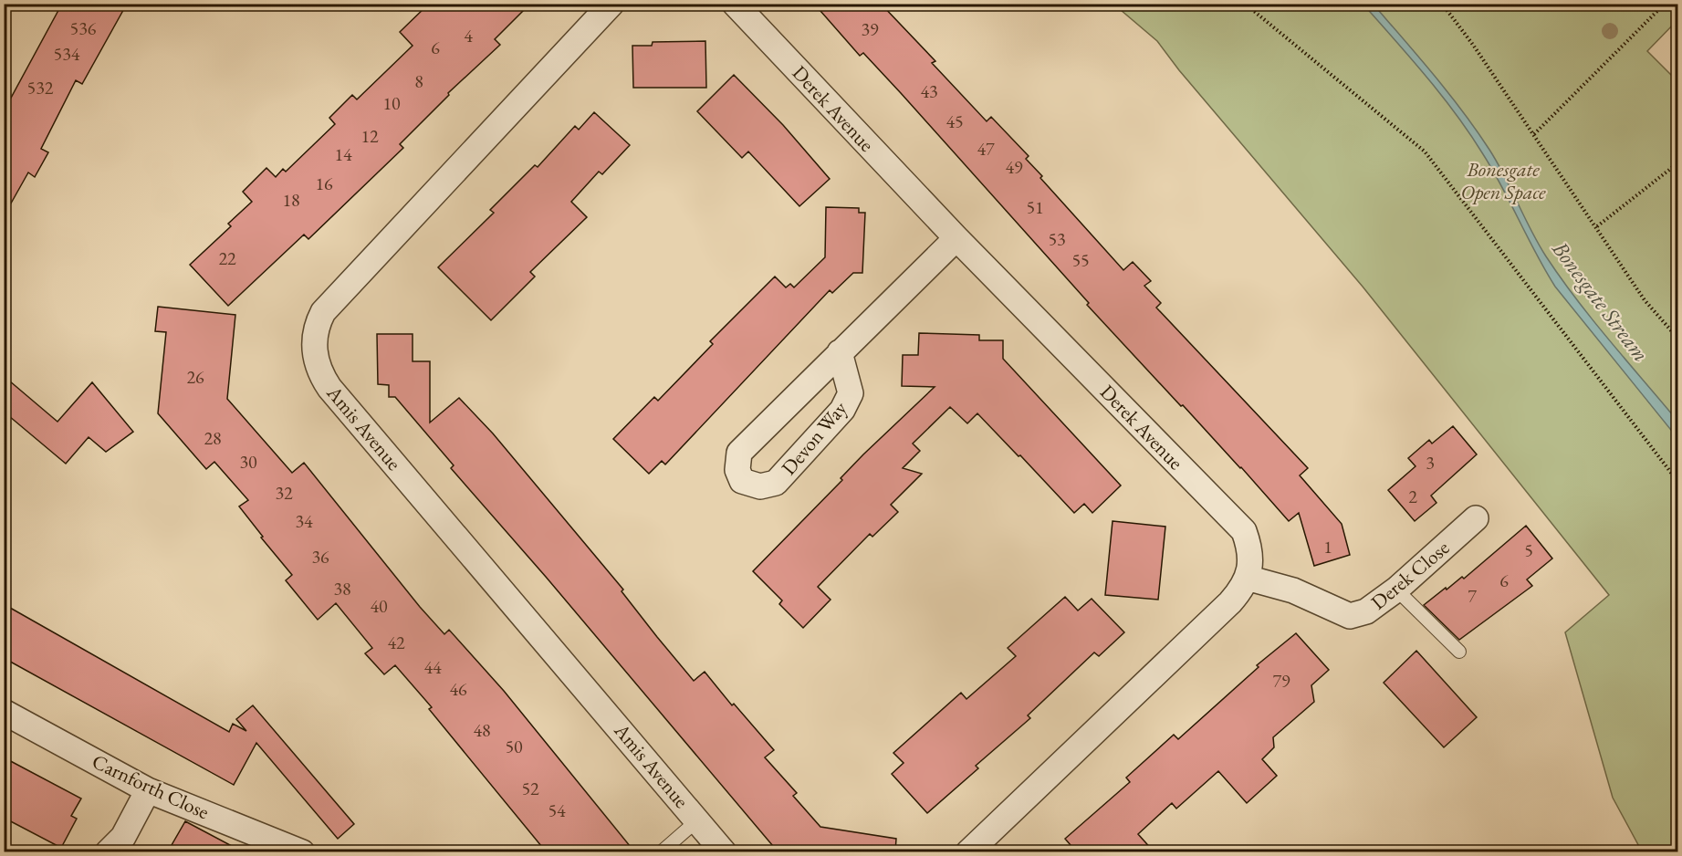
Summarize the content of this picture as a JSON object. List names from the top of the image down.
{
  "streets": {
    "street": [
      "Derek Avenue",
      "Amis Avenue",
      "Devon Way",
      "Derek Close",
      "Carnforth Close"
    ]
  },
  "crossings": [
    ["Derek Avenue", "Devon Way"],
    ["Derek Avenue", "Derek Close"]
  ],
  "water": ["Bonesgate Stream"],
  "parks": ["Bonesgate Open Space"],
  "house_numbers": [
    "536",
    "39",
    "4",
    "6",
    "534",
    "8",
    "532",
    "43",
    "10",
    "45",
    "12",
    "47",
    "14",
    "49",
    "16",
    "18",
    "51",
    "53",
    "22",
    "55",
    "26",
    "28",
    "30",
    "3",
    "32",
    "2",
    "34",
    "1",
    "5",
    "36",
    "6",
    "38",
    "7",
    "40",
    "42",
    "44",
    "79",
    "46",
    "48",
    "50",
    "52",
    "54"
  ]
}
